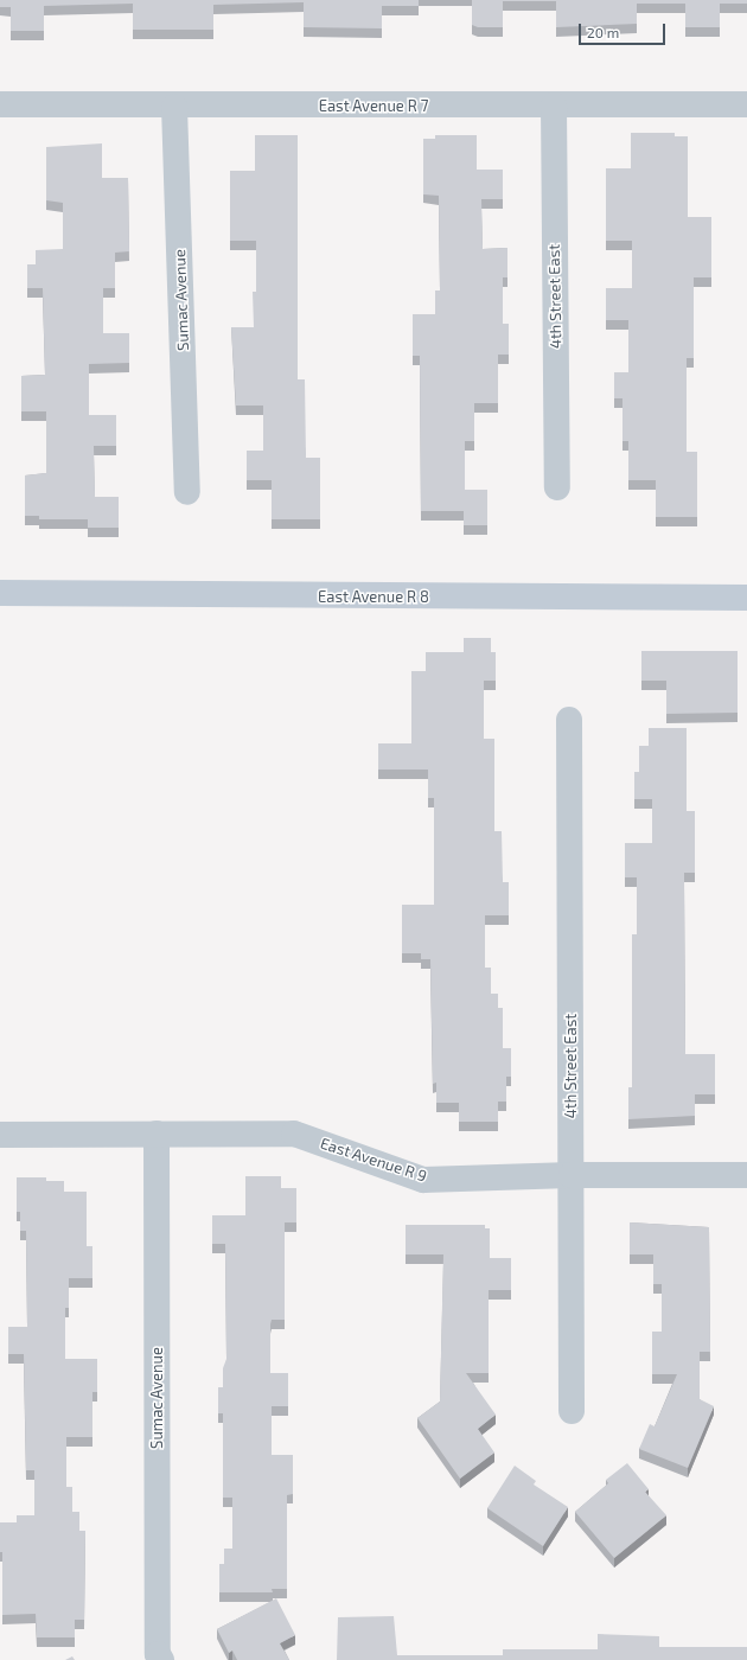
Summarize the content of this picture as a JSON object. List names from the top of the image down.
{
  "streets": {
    "street": [
      "East Avenue R 7",
      "4th Street East",
      "Sumac Avenue",
      "East Avenue R 8",
      "East Avenue R 9"
    ]
  },
  "crossings": [
    ["East Avenue R 7", "4th Street East"],
    ["East Avenue R 7", "Sumac Avenue"],
    ["4th Street East", "East Avenue R 9"],
    ["Sumac Avenue", "East Avenue R 9"]
  ],
  "scale_bar": "20 m"
}
